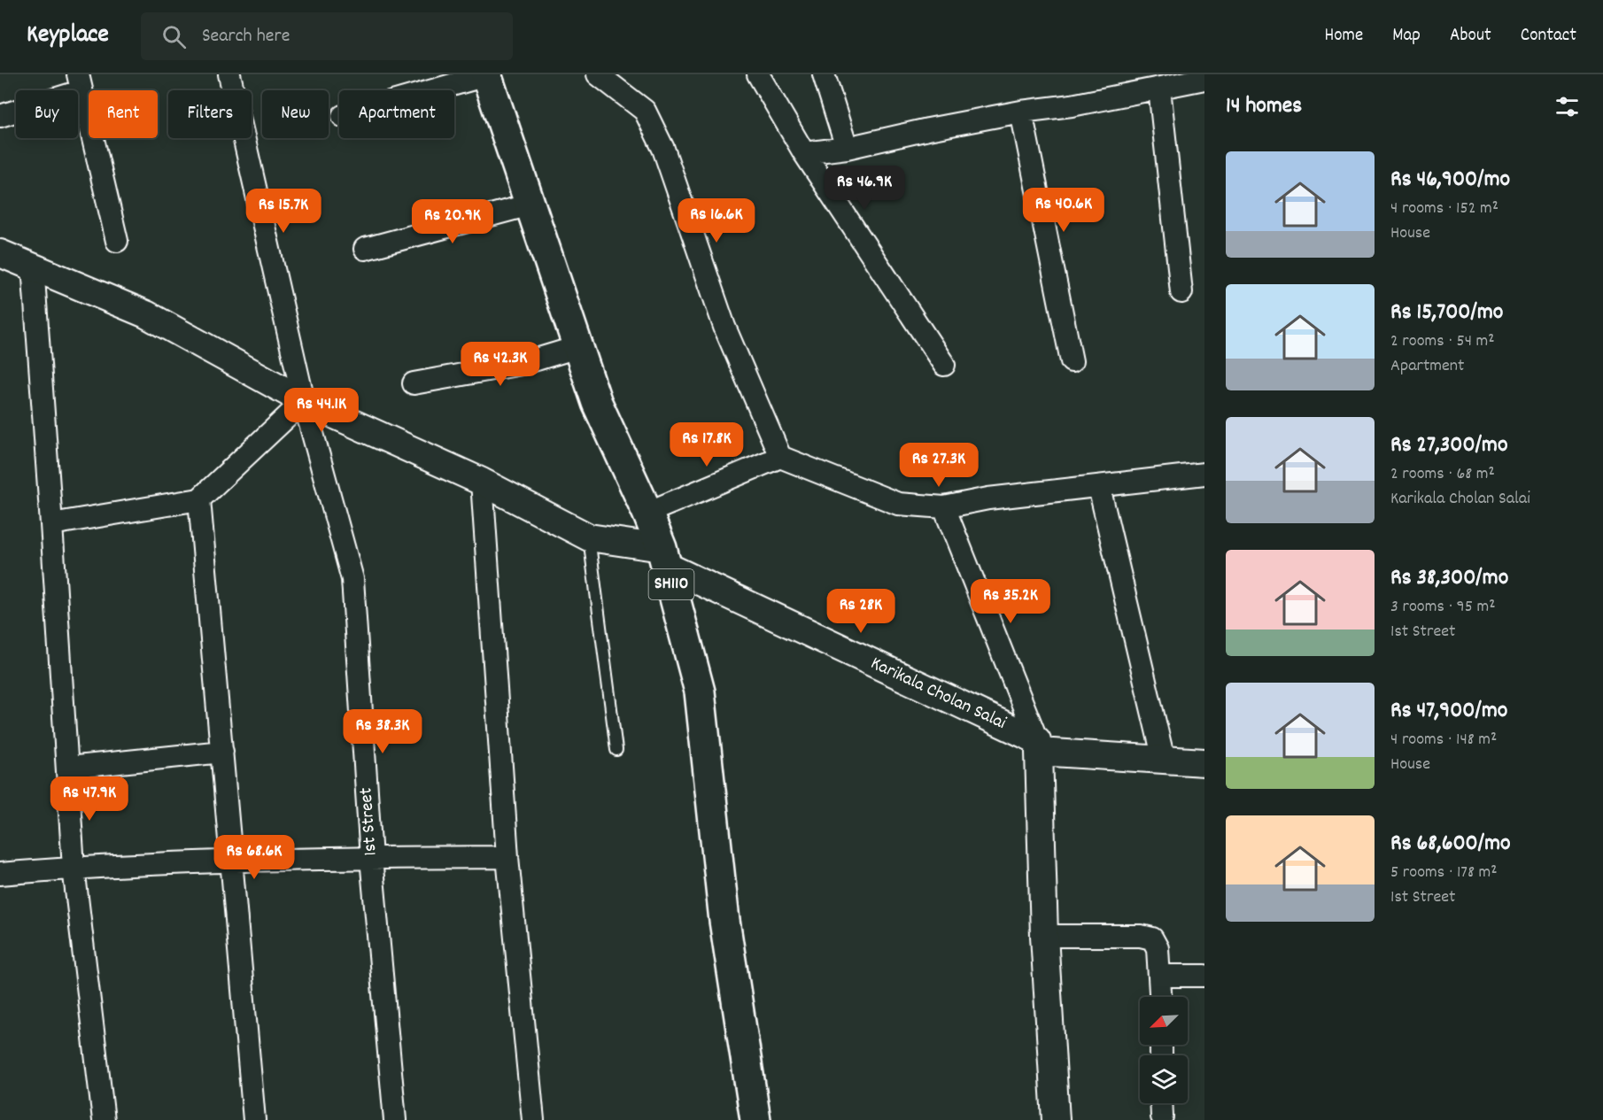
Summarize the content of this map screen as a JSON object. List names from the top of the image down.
{
  "streets": {
    "main road": ["SH110"],
    "street": ["Karikala Cholan Salai", "1st Street"]
  },
  "crossings": [
    ["SH110", "Karikala Cholan Salai"],
    ["Karikala Cholan Salai", "1st Street"]
  ],
  "north": "bottom left",
  "page": {
    "header": "Keyplace",
    "search": "Search here",
    "nav": [
      "Home",
      "Map",
      "About",
      "Contact"
    ],
    "heading": "14 homes",
    "chip": [
      "Buy",
      "Rent",
      "Filters",
      "New",
      "Apartment"
    ],
    "list": [
      {
        "name": "Rs 46,900/mo",
        "note": "4 rooms · 152 m² · House"
      },
      {
        "name": "Rs 15,700/mo",
        "note": "2 rooms · 54 m² · Apartment"
      },
      {
        "name": "Rs 27,300/mo",
        "note": "2 rooms · 68 m² · Karikala Cholan Salai"
      },
      {
        "name": "Rs 38,300/mo",
        "note": "3 rooms · 95 m² · 1st Street"
      },
      {
        "name": "Rs 47,900/mo",
        "note": "4 rooms · 148 m² · House"
      },
      {
        "name": "Rs 68,600/mo",
        "note": "5 rooms · 178 m² · 1st Street"
      }
    ],
    "price": [
      "Rs 46.9K",
      "Rs 40.6K",
      "Rs 15.7K",
      "Rs 16.6K",
      "Rs 20.9K",
      "Rs 42.3K",
      "Rs 44.1K",
      "Rs 17.8K",
      "Rs 27.3K",
      "Rs 35.2K",
      "Rs 28K",
      "Rs 38.3K",
      "Rs 47.9K",
      "Rs 68.6K"
    ]
  }
}
